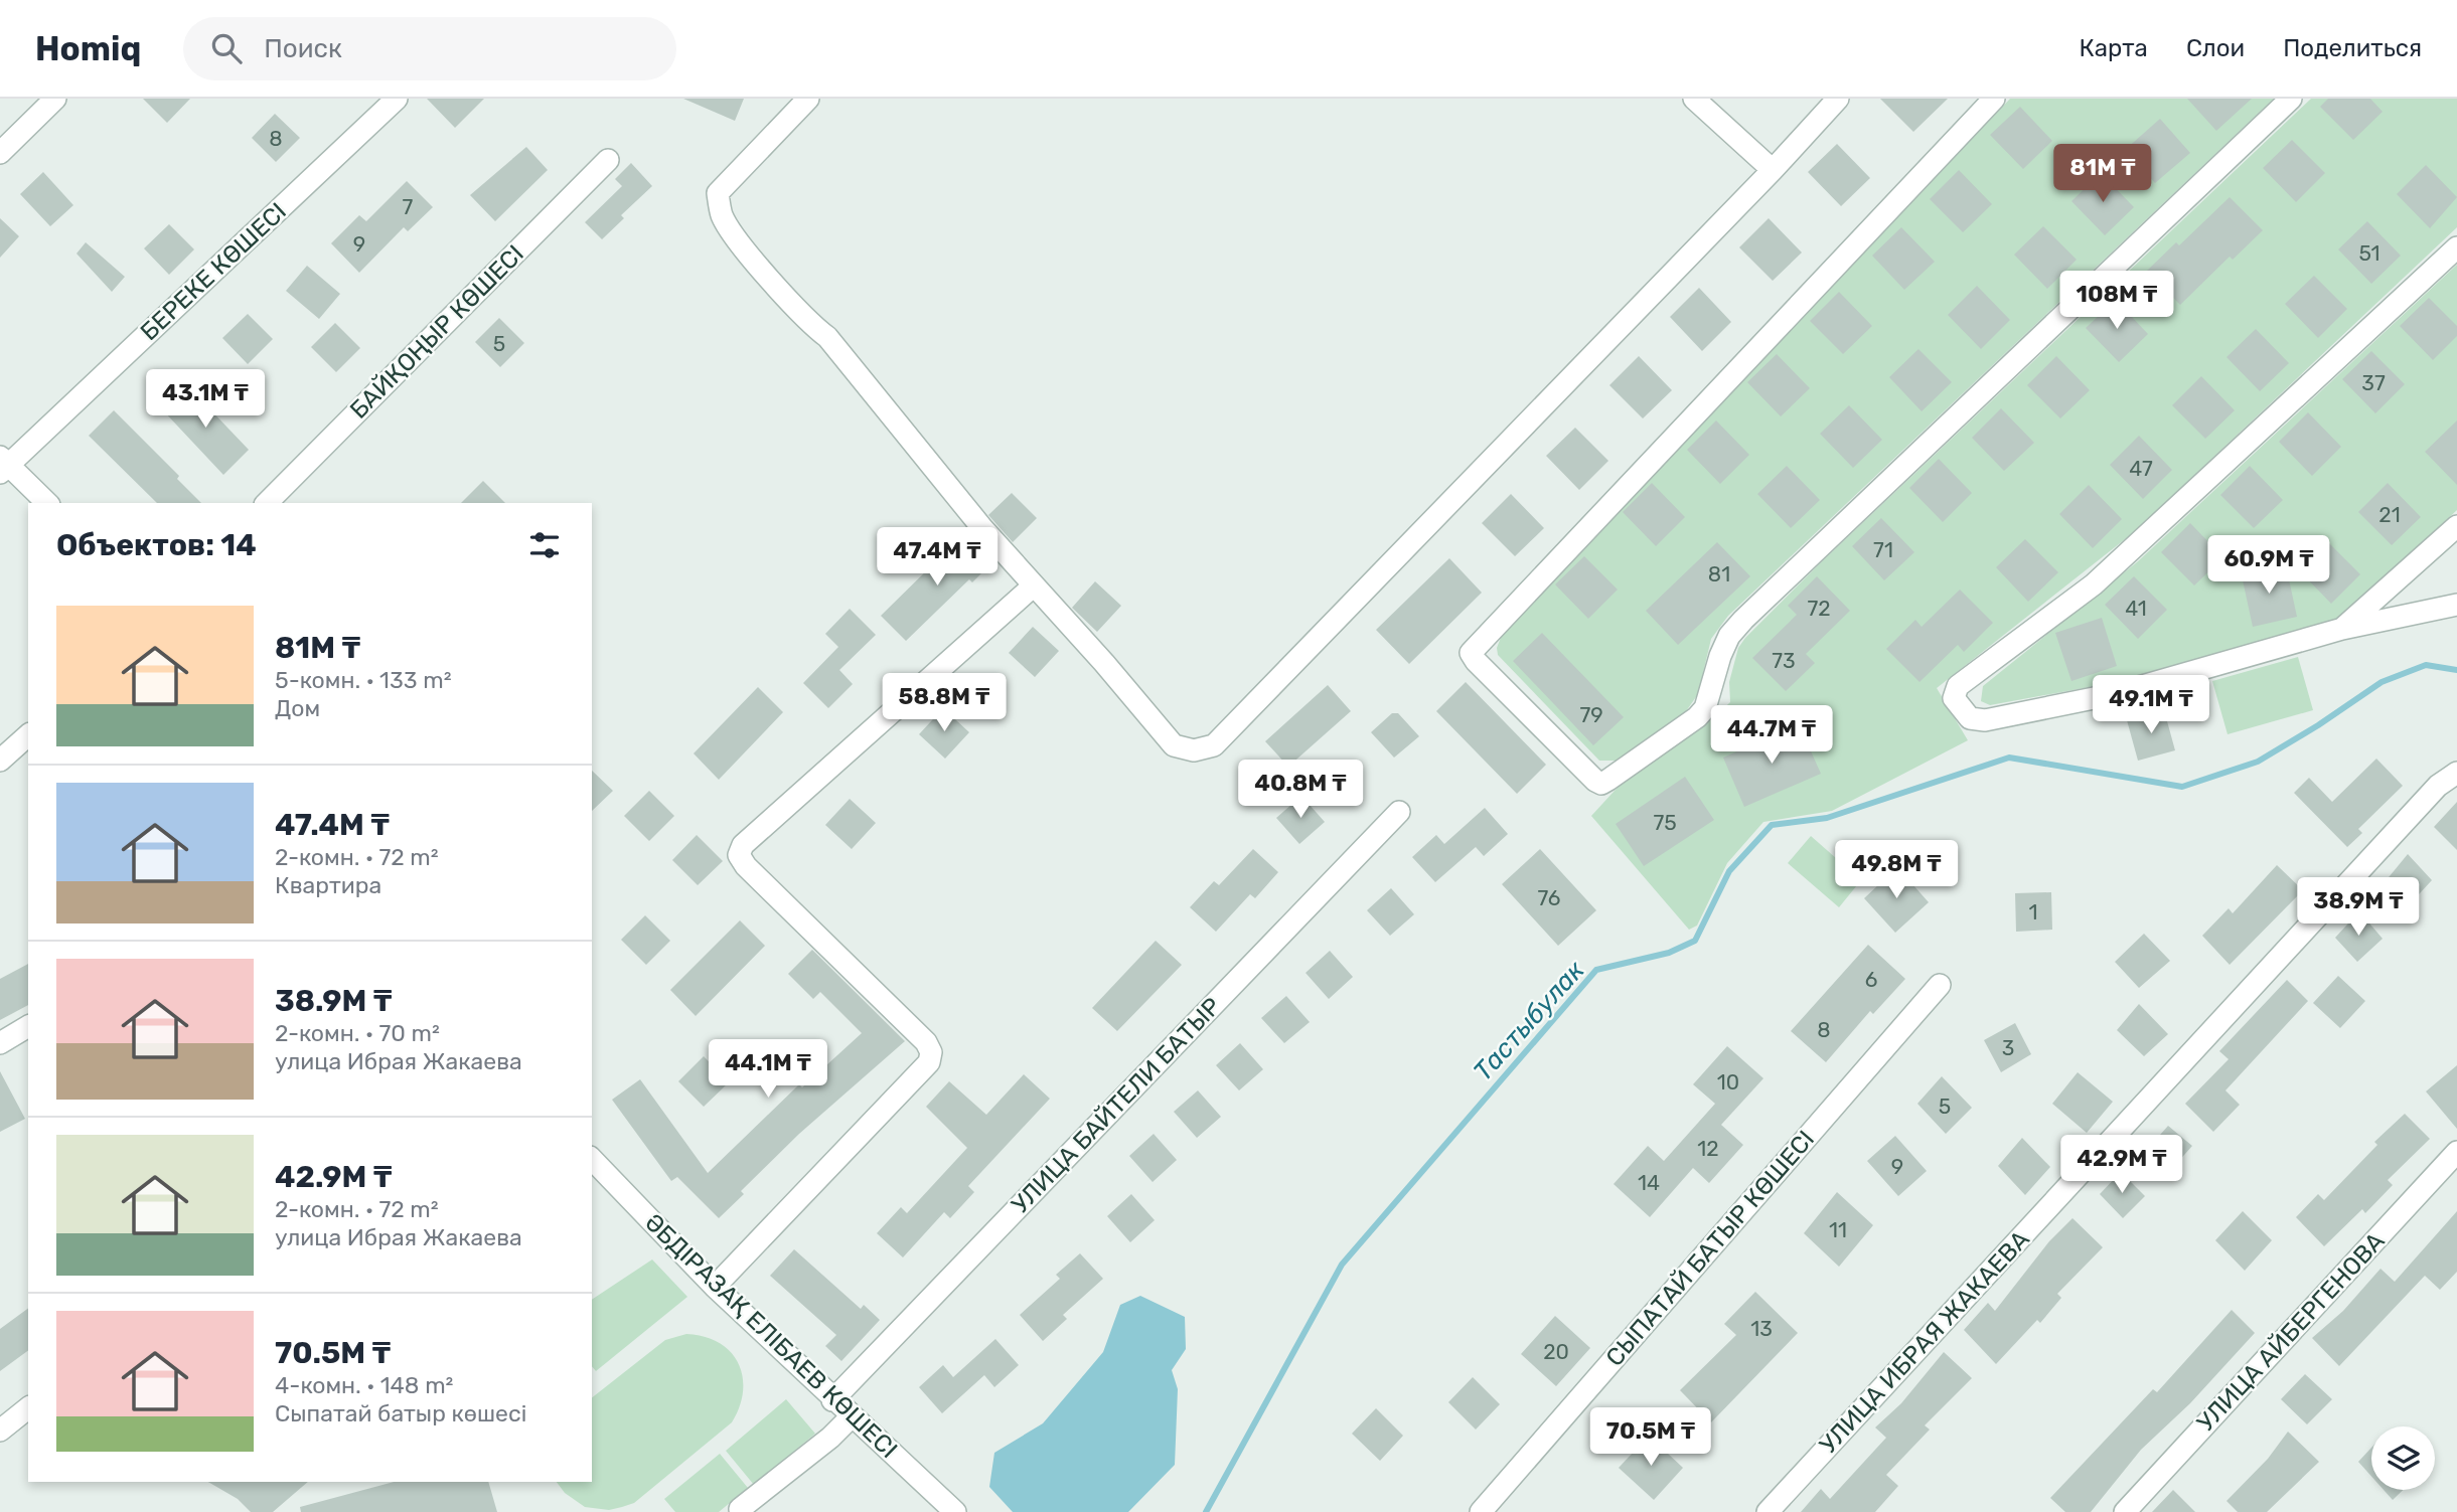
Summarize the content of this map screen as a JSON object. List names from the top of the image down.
{
  "streets": {
    "street": [
      "БЕРЕКЕ КӨШЕСІ",
      "БАЙҚОҢЫР КӨШЕСІ",
      "УЛИЦА БАЙТЕЛИ БАТЫР",
      "СЫПАТАЙ БАТЫР КӨШЕСІ",
      "УЛИЦА АЙБЕРГЕНОВА",
      "ӘБДІРАЗАҚ ЕЛІБАЕВ КӨШЕСІ",
      "УЛИЦА ИБРАЯ ЖАКАЕВА"
    ]
  },
  "crossings": [
    ["УЛИЦА БАЙТЕЛИ БАТЫР", "ӘБДІРАЗАҚ ЕЛІБАЕВ КӨШЕСІ"]
  ],
  "water": ["Тастыбулак"],
  "house_numbers": [
    "8",
    "7",
    "9",
    "51",
    "5",
    "37",
    "47",
    "21",
    "71",
    "81",
    "72",
    "41",
    "73",
    "79",
    "75",
    "76",
    "1",
    "6",
    "8",
    "3",
    "10",
    "5",
    "12",
    "9",
    "14",
    "11",
    "13",
    "20"
  ],
  "page": {
    "header": "Homiq",
    "search": "Поиск",
    "nav": ["Карта", "Слои", "Поделиться"],
    "price": [
      "81M ₸",
      "108M ₸",
      "43.1M ₸",
      "47.4M ₸",
      "60.9M ₸",
      "58.8M ₸",
      "49.1M ₸",
      "44.7M ₸",
      "40.8M ₸",
      "49.8M ₸",
      "38.9M ₸",
      "44.1M ₸",
      "42.9M ₸",
      "70.5M ₸"
    ],
    "heading": "Объектов: 14",
    "list": [
      {
        "name": "81M ₸",
        "note": "5-комн. · 133 m² · Дом"
      },
      {
        "name": "47.4M ₸",
        "note": "2-комн. · 72 m² · Квартира"
      },
      {
        "name": "38.9M ₸",
        "note": "2-комн. · 70 m² · улица Ибрая Жакаева"
      },
      {
        "name": "42.9M ₸",
        "note": "2-комн. · 72 m² · улица Ибрая Жакаева"
      },
      {
        "name": "70.5M ₸",
        "note": "4-комн. · 148 m² · Сыпатай батыр көшесі"
      }
    ]
  }
}
